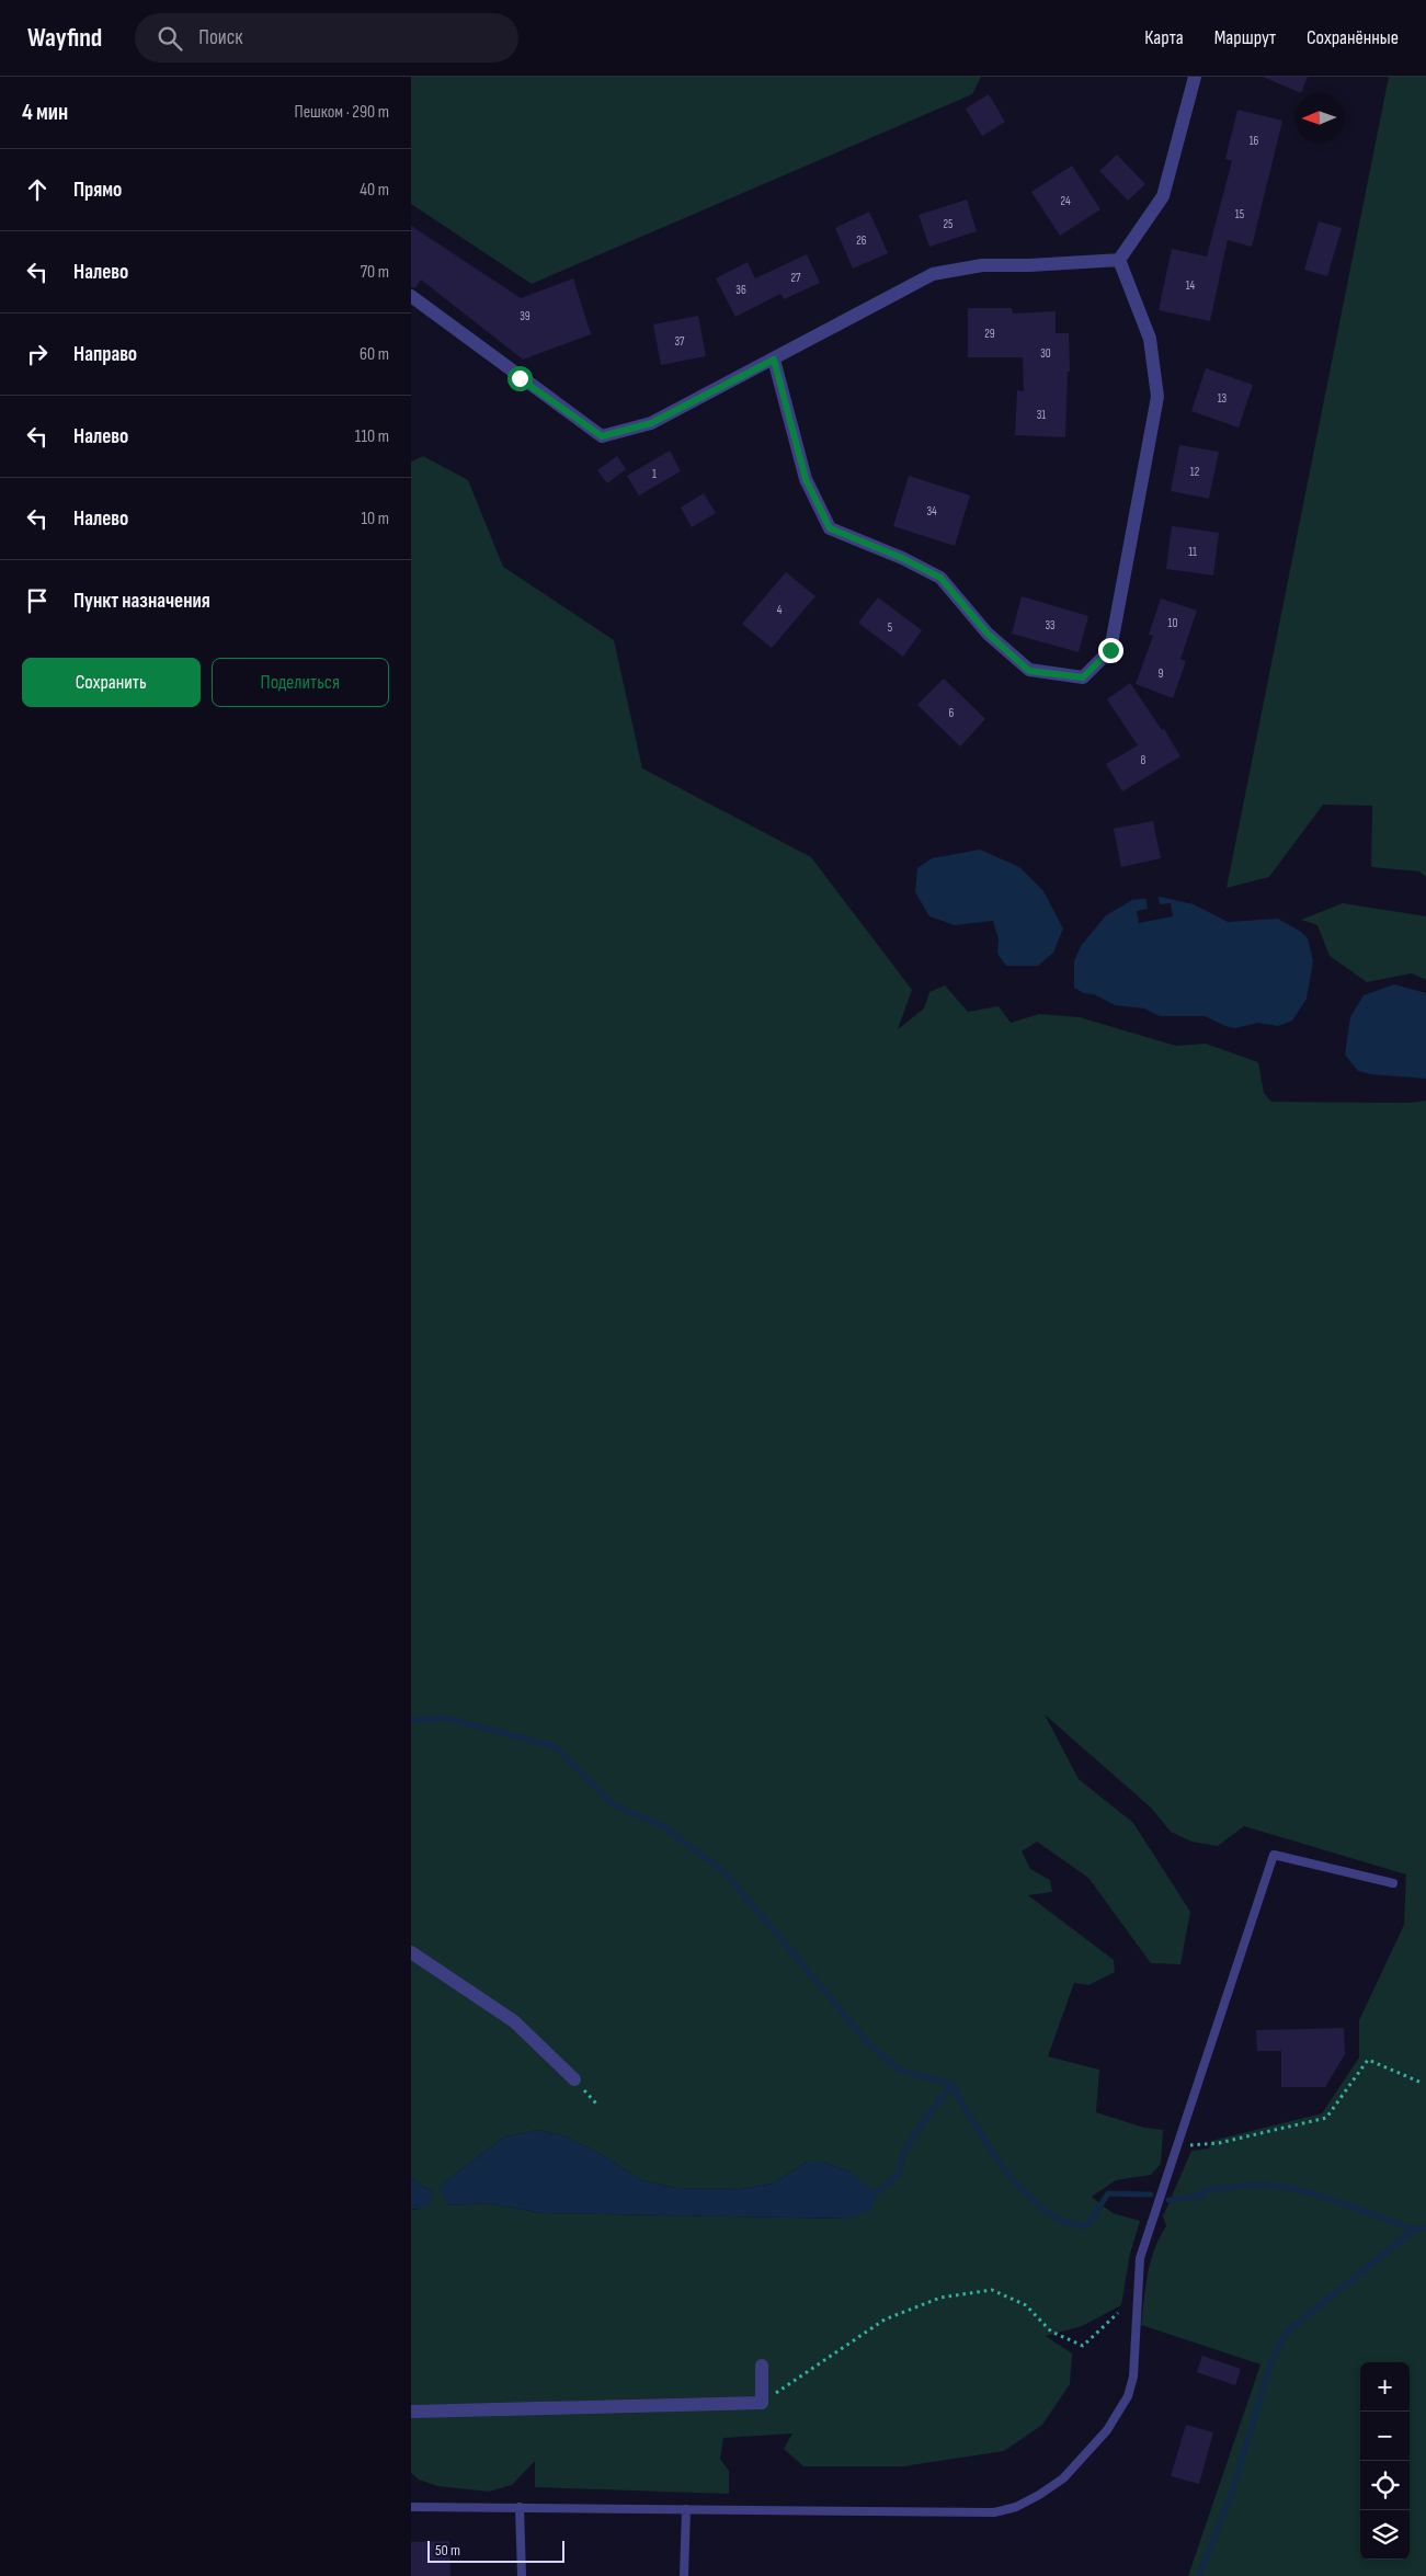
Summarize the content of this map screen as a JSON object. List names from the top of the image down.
{
  "house_numbers": [
    "16",
    "24",
    "15",
    "25",
    "26",
    "27",
    "14",
    "36",
    "39",
    "29",
    "37",
    "30",
    "13",
    "31",
    "12",
    "1",
    "34",
    "11",
    "4",
    "10",
    "33",
    "5",
    "9",
    "6",
    "8"
  ],
  "scale_bar": "50 m",
  "north": "left",
  "page": {
    "header": "Wayfind",
    "search": "Поиск",
    "nav": ["Карта", "Маршрут", "Сохранённые"],
    "heading": ["4 мин", "Пешком · 290 m"],
    "list": [
      ["Прямо", "40 m"],
      ["Налево", "70 m"],
      ["Направо", "60 m"],
      ["Налево", "110 m"],
      ["Налево", "10 m"],
      "Пункт назначения"
    ],
    "buttons": ["Сохранить", "Поделиться"],
    "map_buttons": ["+", "−"],
    "scale": "50 m"
  }
}
